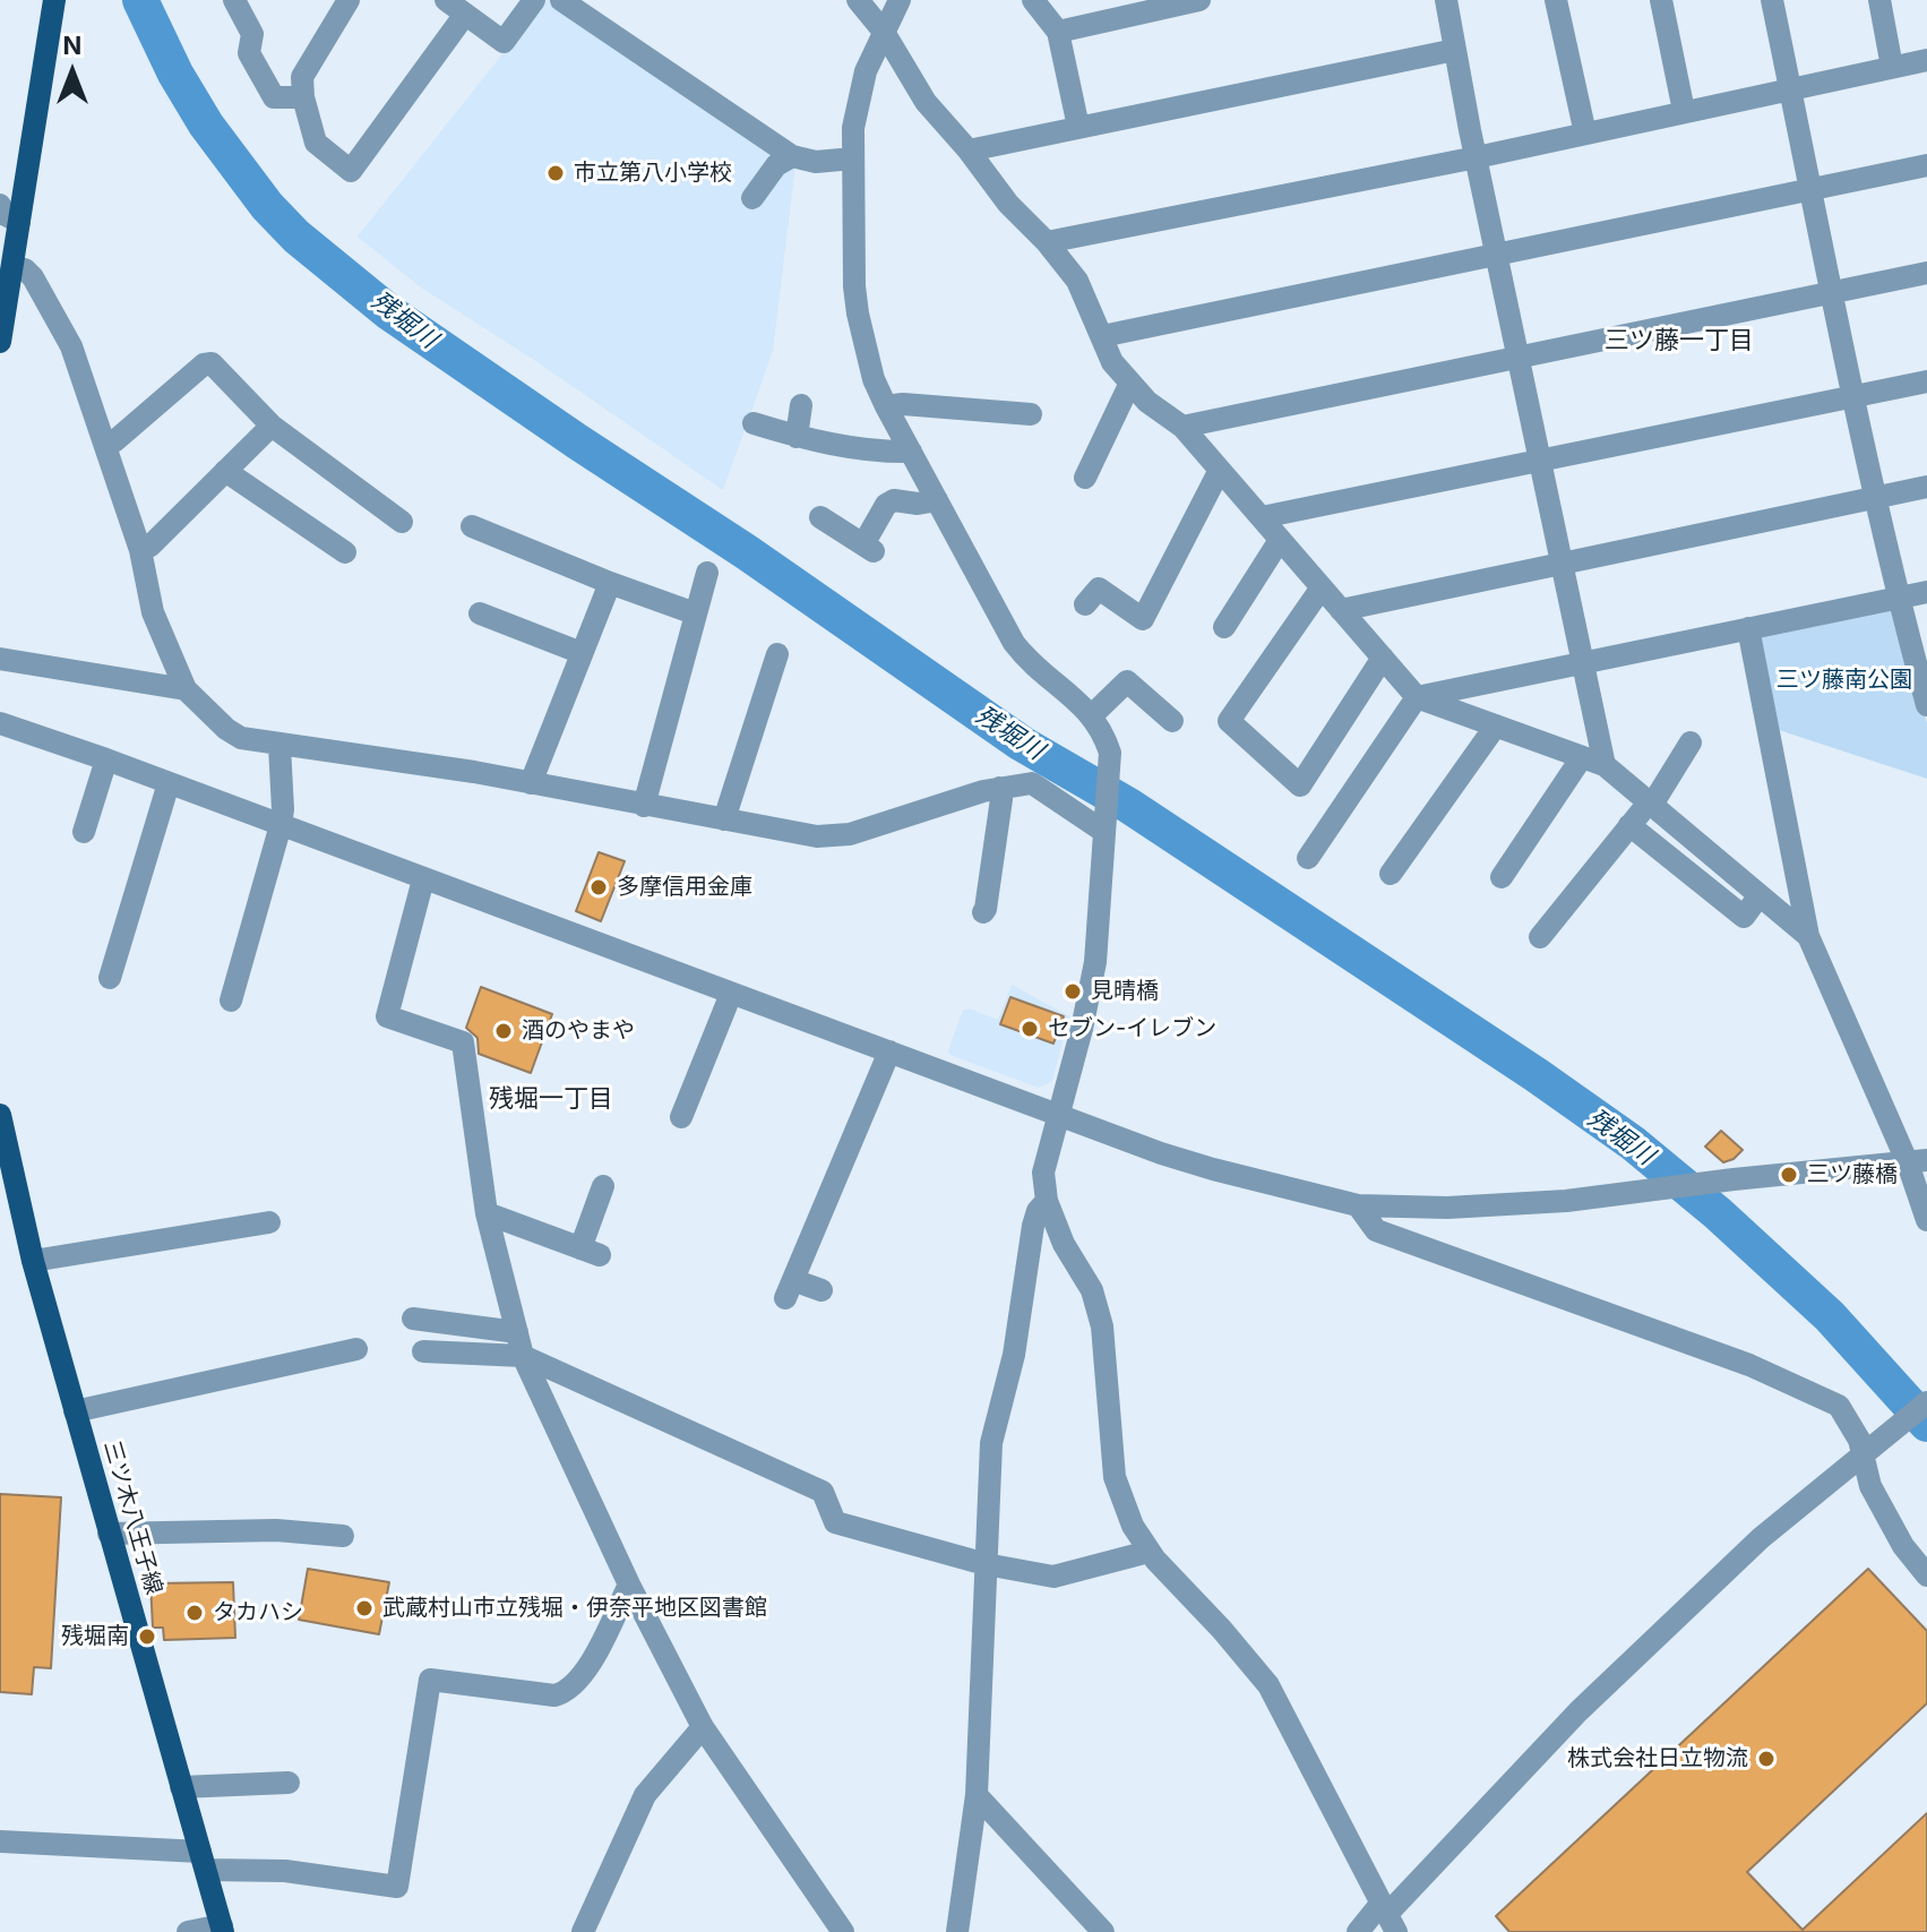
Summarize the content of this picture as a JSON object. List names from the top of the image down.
{
  "streets": {
    "main road": ["三ツ木八王子線"]
  },
  "districts": ["三ツ藤一丁目", "残堀一丁目"],
  "water": ["残堀川"],
  "parks": ["三ツ藤南公園"],
  "places": [
    "市立第八小学校",
    "多摩信用金庫",
    "見晴橋",
    "セブン-イレブン",
    "酒のやまや",
    "三ツ藤橋",
    "武蔵村山市立残堀・伊奈平地区図書館",
    "タカハシ",
    "残堀南",
    "株式会社日立物流"
  ],
  "north": "top"
}
